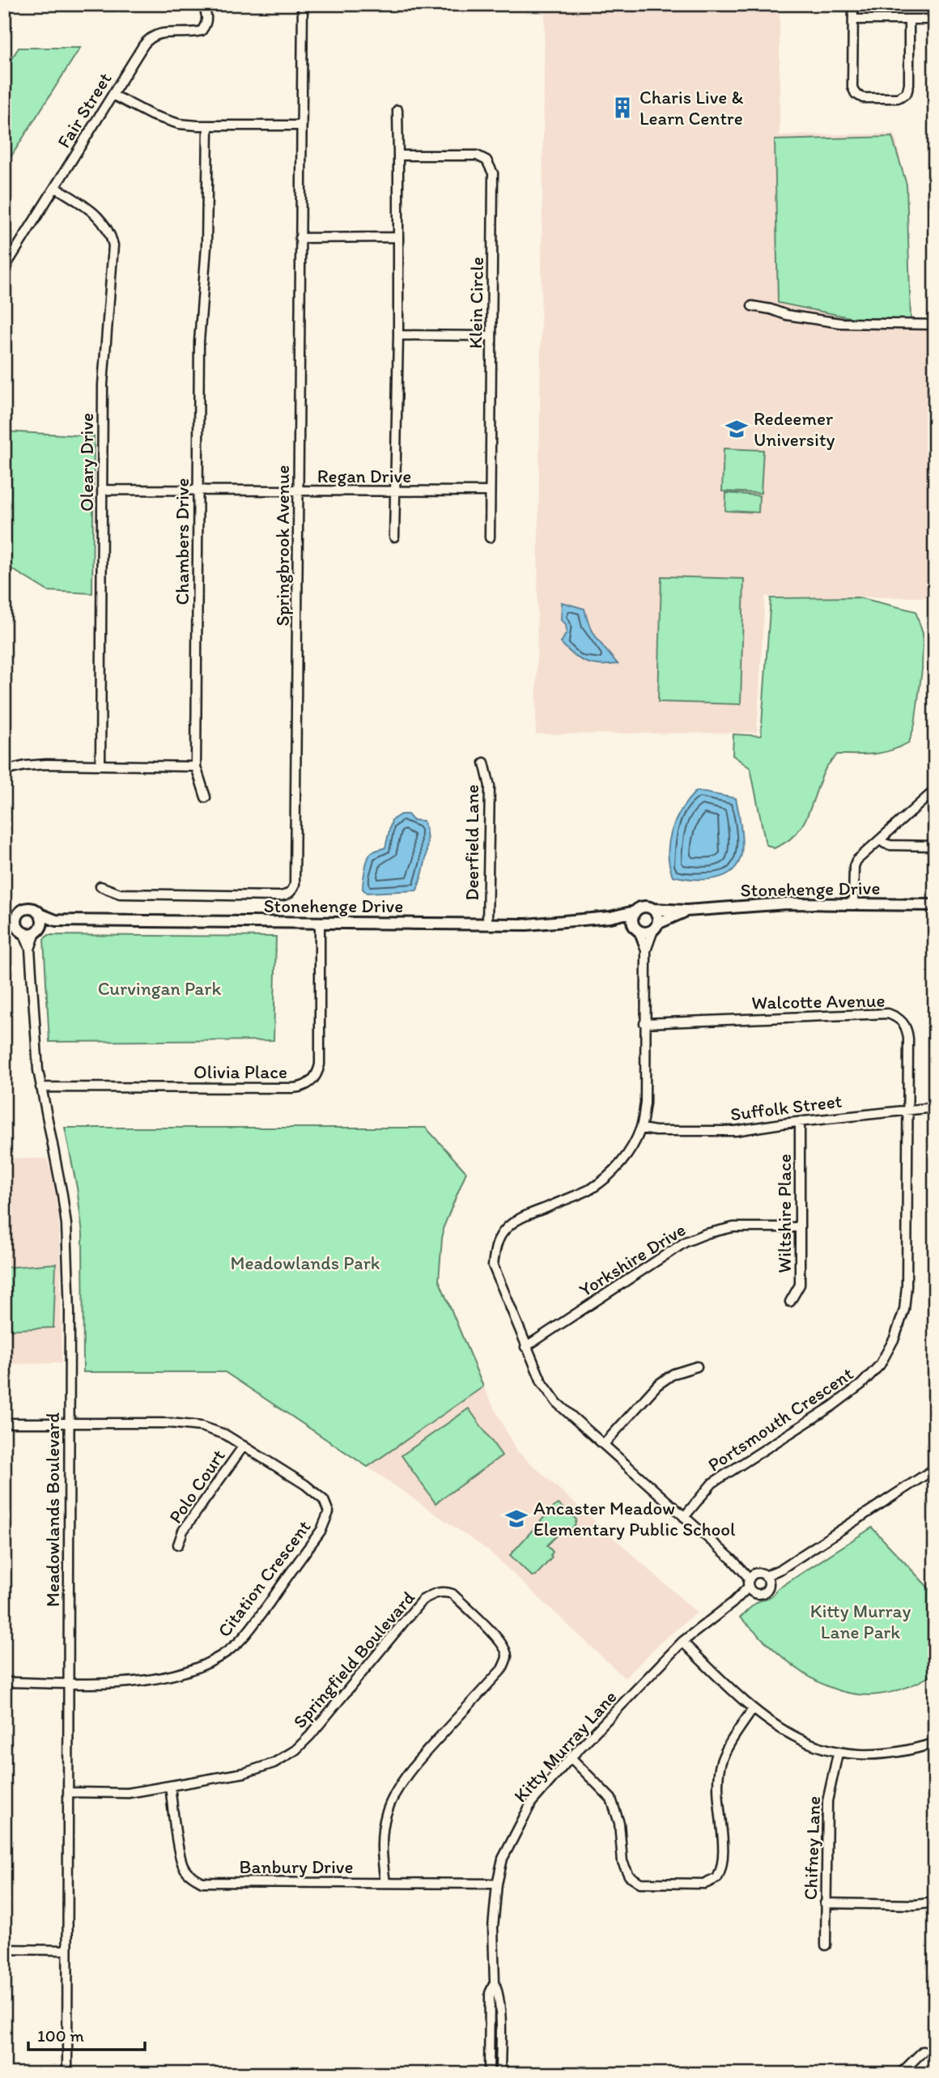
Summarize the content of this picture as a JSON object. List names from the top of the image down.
{
  "streets": {
    "street": [
      "Fair Street",
      "Klein Circle",
      "Oleary Drive",
      "Regan Drive",
      "Chambers Drive",
      "Springbrook Avenue",
      "Deerfield Lane",
      "Stonehenge Drive",
      "Walcotte Avenue",
      "Olivia Place",
      "Suffolk Street",
      "Wiltshire Place",
      "Yorkshire Drive",
      "Portsmouth Crescent",
      "Polo Court",
      "Meadowlands Boulevard",
      "Citation Crescent",
      "Springfield Boulevard",
      "Kitty Murray Lane",
      "Chifney Lane",
      "Banbury Drive"
    ]
  },
  "crossings": [
    ["Fair Street", "Oleary Drive"],
    ["Klein Circle", "Regan Drive"],
    ["Oleary Drive", "Regan Drive"],
    ["Regan Drive", "Chambers Drive"],
    ["Regan Drive", "Springbrook Avenue"],
    ["Deerfield Lane", "Stonehenge Drive"],
    ["Stonehenge Drive", "Olivia Place"],
    ["Stonehenge Drive", "Meadowlands Boulevard"],
    ["Walcotte Avenue", "Suffolk Street"],
    ["Walcotte Avenue", "Portsmouth Crescent"],
    ["Olivia Place", "Meadowlands Boulevard"],
    ["Suffolk Street", "Wiltshire Place"],
    ["Suffolk Street", "Portsmouth Crescent"],
    ["Wiltshire Place", "Yorkshire Drive"],
    ["Polo Court", "Citation Crescent"],
    ["Meadowlands Boulevard", "Citation Crescent"],
    ["Meadowlands Boulevard", "Springfield Boulevard"],
    ["Springfield Boulevard", "Banbury Drive"],
    ["Kitty Murray Lane", "Banbury Drive"]
  ],
  "parks": ["Curvingan Park", "Meadowlands Park", "Kitty Murray Lane Park"],
  "places": {
    "building": ["Charis Live & Learn Centre"],
    "school or university": ["Redeemer University", "Ancaster Meadow Elementary Public School"]
  },
  "scale_bar": "100 m"
}
